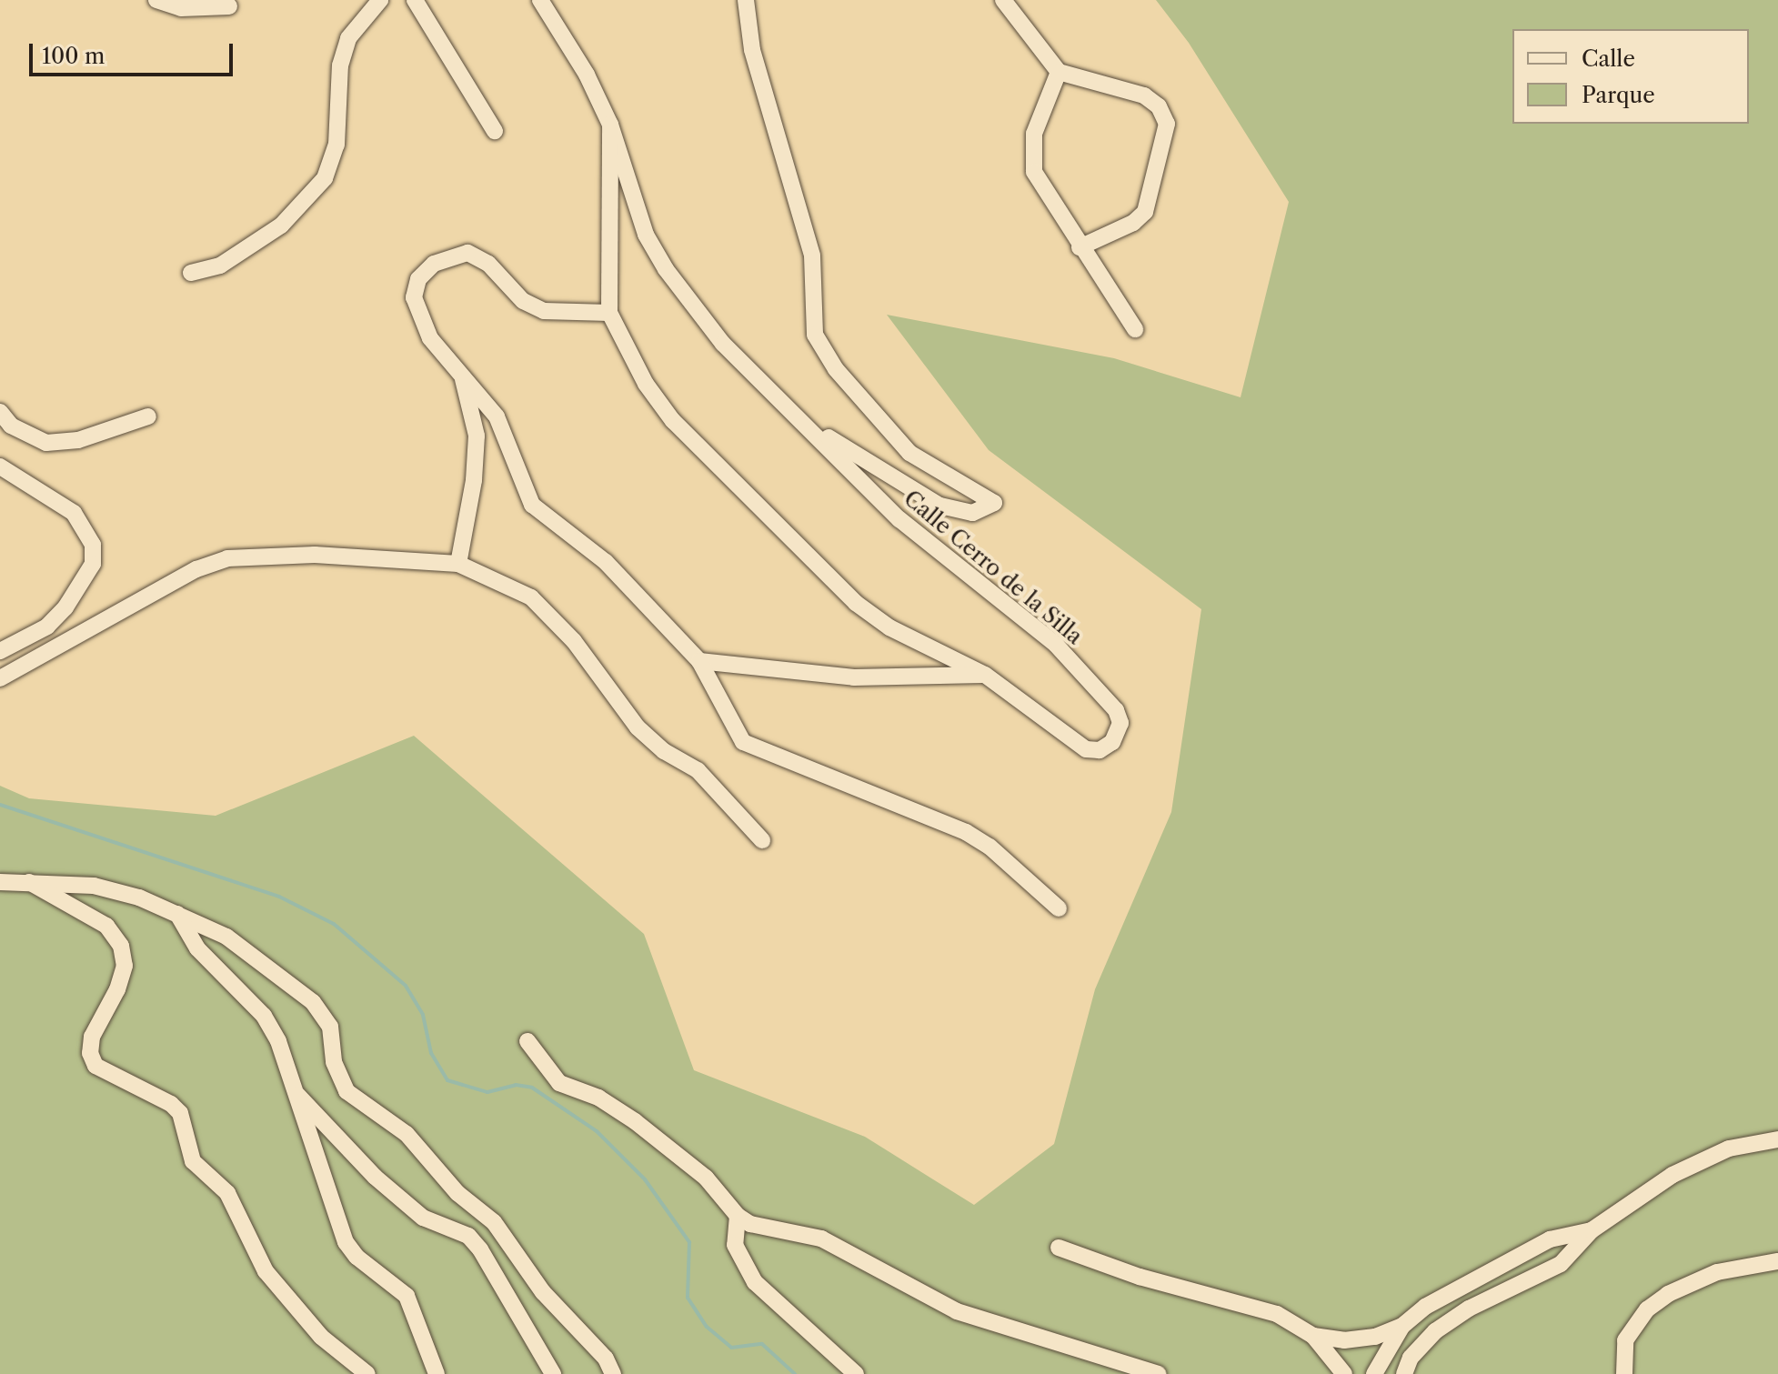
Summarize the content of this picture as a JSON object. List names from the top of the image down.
{
  "streets": {
    "street": ["Calle Cerro de la Silla"]
  },
  "legend": ["Calle", "Parque"],
  "scale_bar": "100 m"
}
